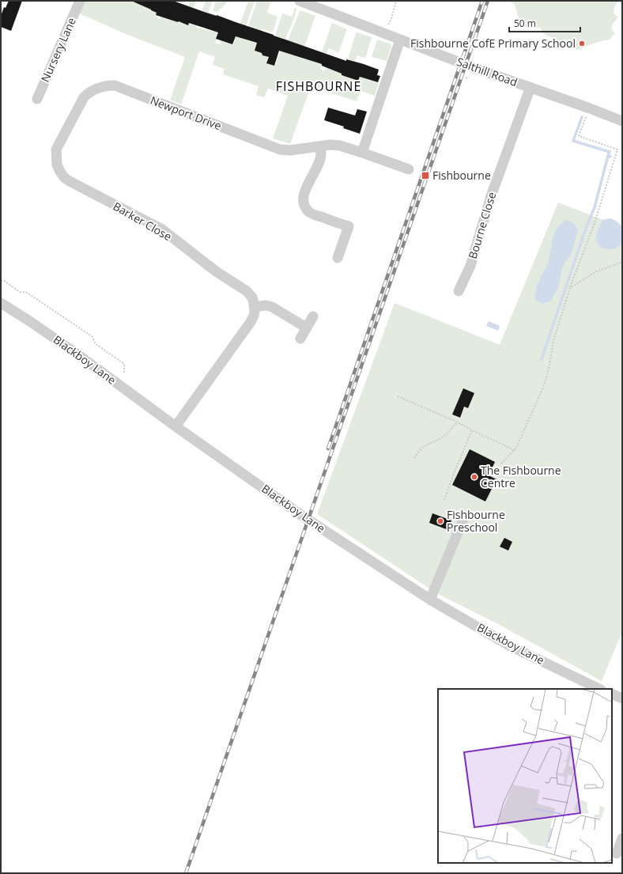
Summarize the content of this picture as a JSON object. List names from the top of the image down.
{
  "streets": {
    "street": [
      "Nursery Lane",
      "Salthill Road",
      "Newport Drive",
      "Barker Close",
      "Bourne Close",
      "Blackboy Lane"
    ]
  },
  "crossings": [
    ["Salthill Road", "Bourne Close"],
    ["Newport Drive", "Barker Close"]
  ],
  "districts": ["FISHBOURNE"],
  "places": {
    "other": ["Fishbourne CofE Primary School", "The Fishbourne Centre", "Fishbourne Preschool"],
    "transit": ["Fishbourne"]
  },
  "scale_bar": "50 m"
}
